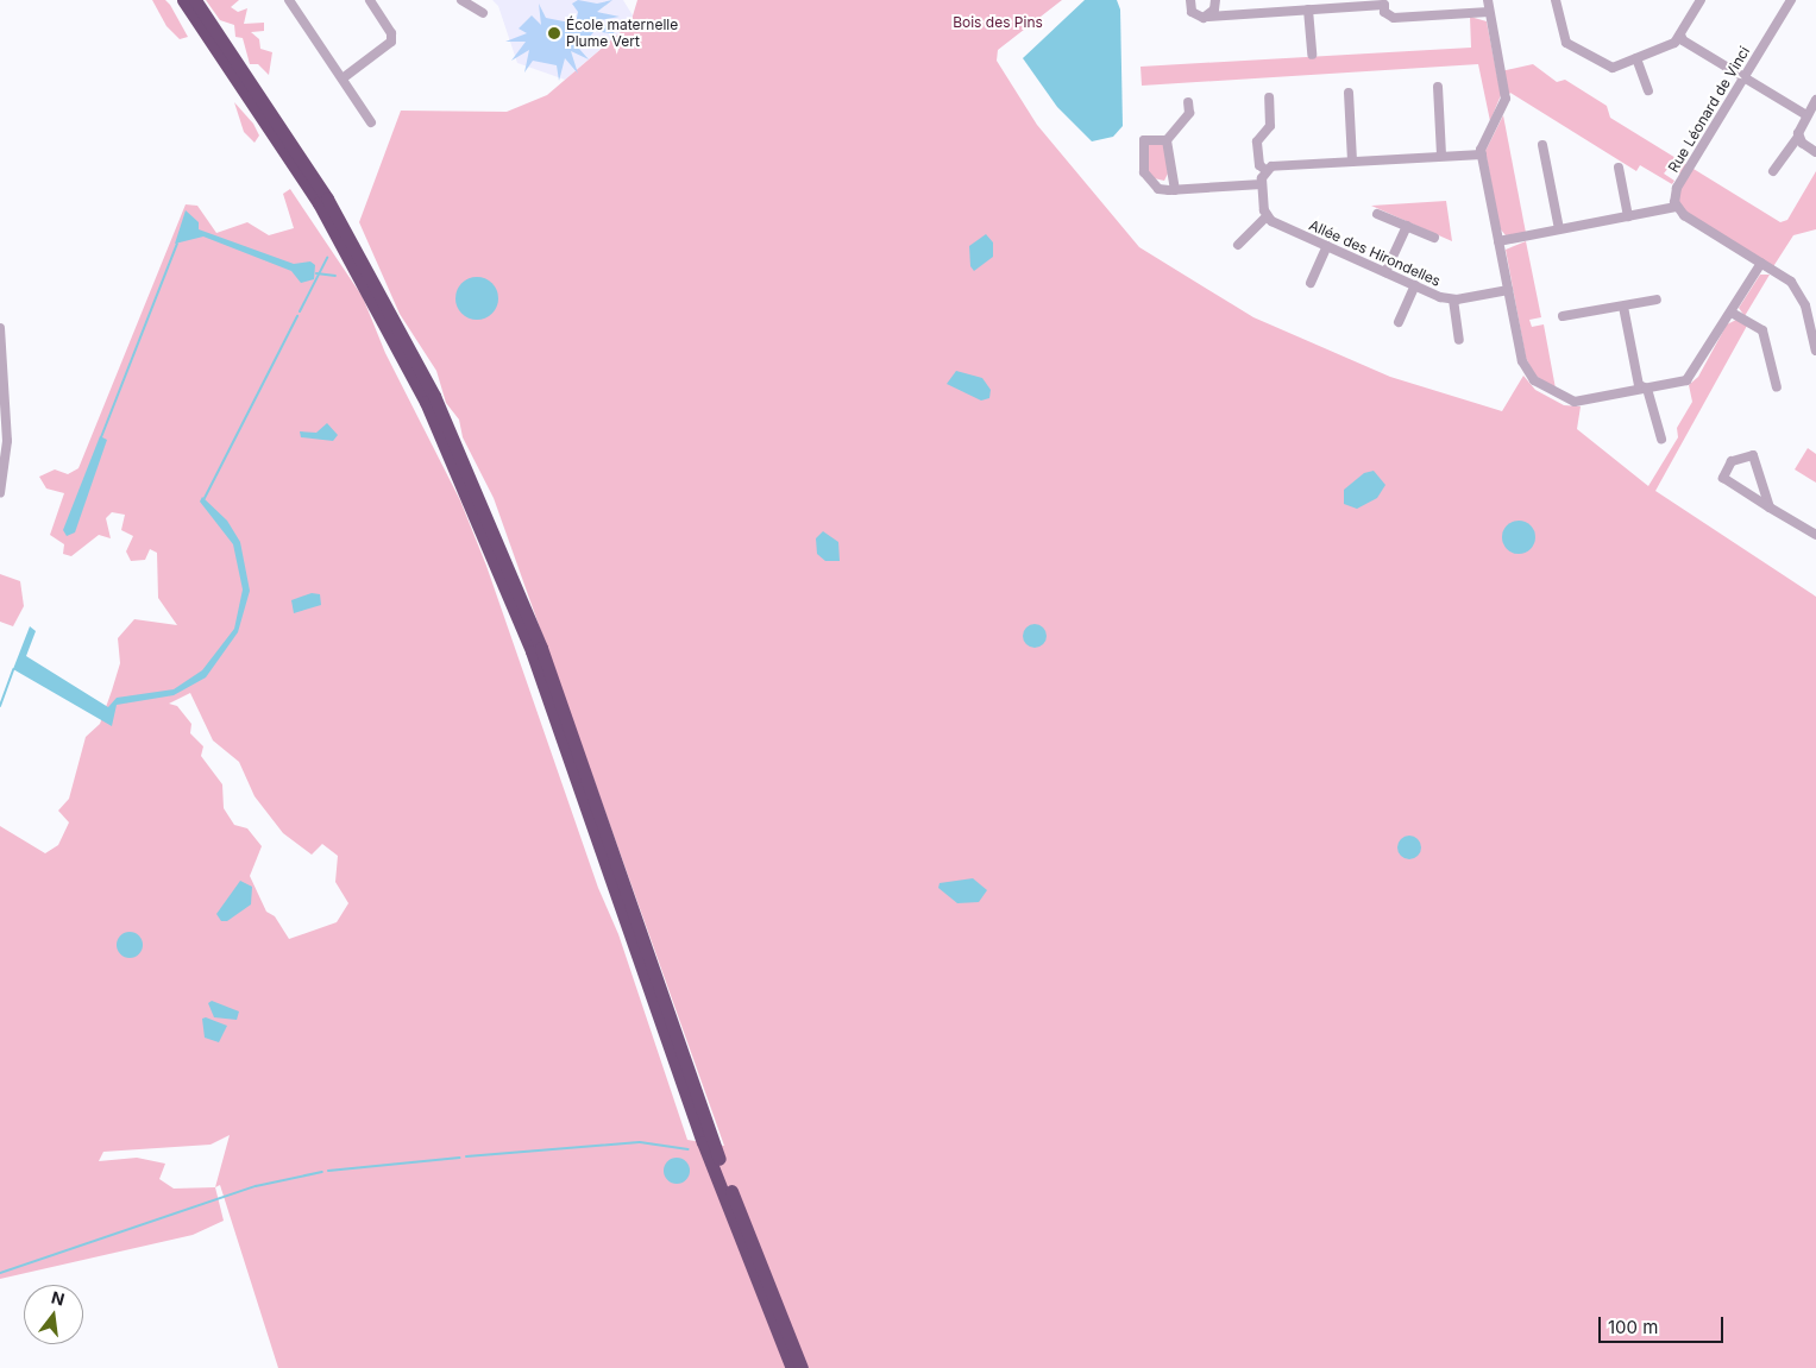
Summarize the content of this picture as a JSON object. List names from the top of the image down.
{
  "streets": {
    "street": ["Rue Léonard de Vinci", "Allée des Hirondelles"]
  },
  "parks": ["Bois des Pins"],
  "places": ["École maternelle Plume Vert"],
  "scale_bar": "100 m",
  "north": "top"
}
